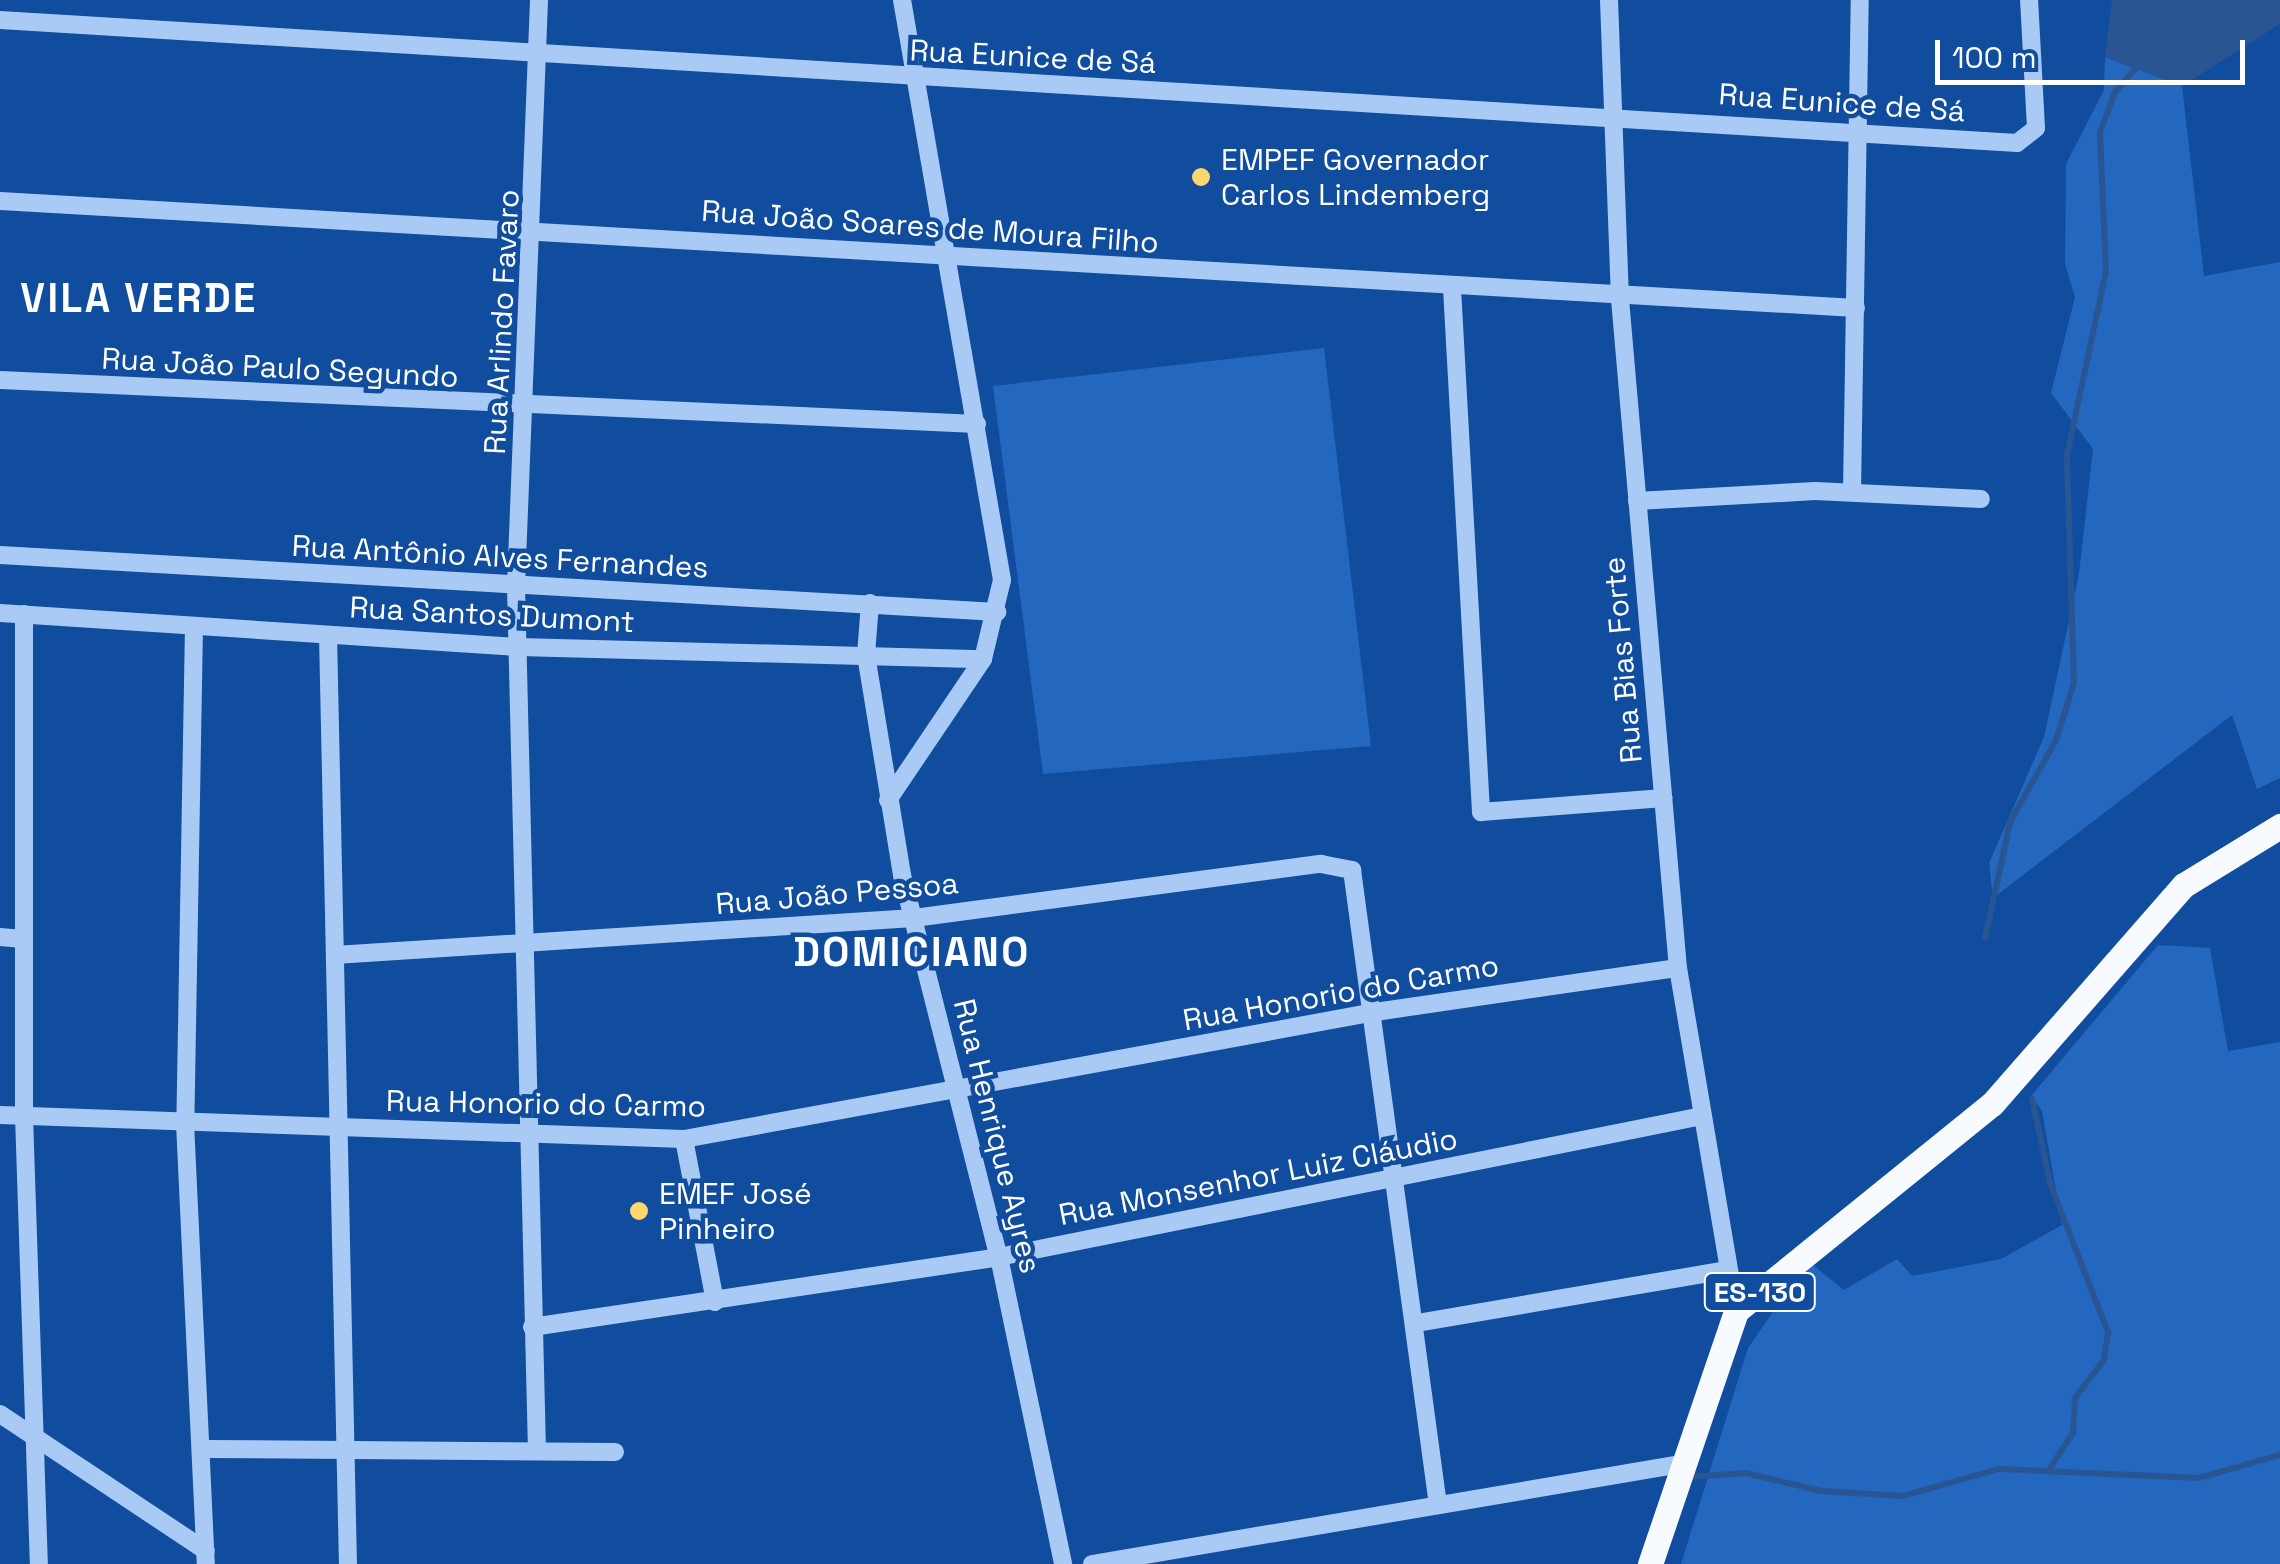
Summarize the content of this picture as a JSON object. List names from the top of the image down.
{
  "streets": {
    "main road": ["ES-130"],
    "street": [
      "Rua Eunice de Sá",
      "Rua João Soares de Moura Filho",
      "Rua Arlindo Favaro",
      "Rua João Paulo Segundo",
      "Rua Antônio Alves Fernandes",
      "Rua Santos Dumont",
      "Rua Bias Forte",
      "Rua João Pessoa",
      "Rua Honorio do Carmo",
      "Rua Henrique Ayres",
      "Rua Monsenhor Luiz Cláudio"
    ]
  },
  "crossings": [
    ["Rua Eunice de Sá", "Rua Arlindo Favaro"],
    ["Rua Eunice de Sá", "Rua Bias Forte"],
    ["Rua João Soares de Moura Filho", "Rua Arlindo Favaro"],
    ["Rua João Soares de Moura Filho", "Rua Bias Forte"],
    ["Rua Arlindo Favaro", "Rua João Paulo Segundo"],
    ["Rua Arlindo Favaro", "Rua Antônio Alves Fernandes"],
    ["Rua Arlindo Favaro", "Rua Santos Dumont"],
    ["Rua Arlindo Favaro", "Rua João Pessoa"],
    ["Rua Arlindo Favaro", "Rua Honorio do Carmo"],
    ["Rua Arlindo Favaro", "Rua Monsenhor Luiz Cláudio"],
    ["Rua Antônio Alves Fernandes", "Rua Henrique Ayres"],
    ["Rua Santos Dumont", "Rua Henrique Ayres"],
    ["Rua Bias Forte", "Rua Honorio do Carmo"],
    ["Rua Bias Forte", "Rua Monsenhor Luiz Cláudio"],
    ["Rua Bias Forte", "ES-130"],
    ["Rua João Pessoa", "Rua Honorio do Carmo"],
    ["Rua João Pessoa", "Rua Henrique Ayres"],
    ["Rua Honorio do Carmo", "Rua Henrique Ayres"],
    ["Rua Henrique Ayres", "Rua Monsenhor Luiz Cláudio"]
  ],
  "districts": ["VILA VERDE", "DOMICIANO"],
  "places": ["EMPEF Governador Carlos Lindemberg", "EMEF José Pinheiro"],
  "scale_bar": "100 m"
}
